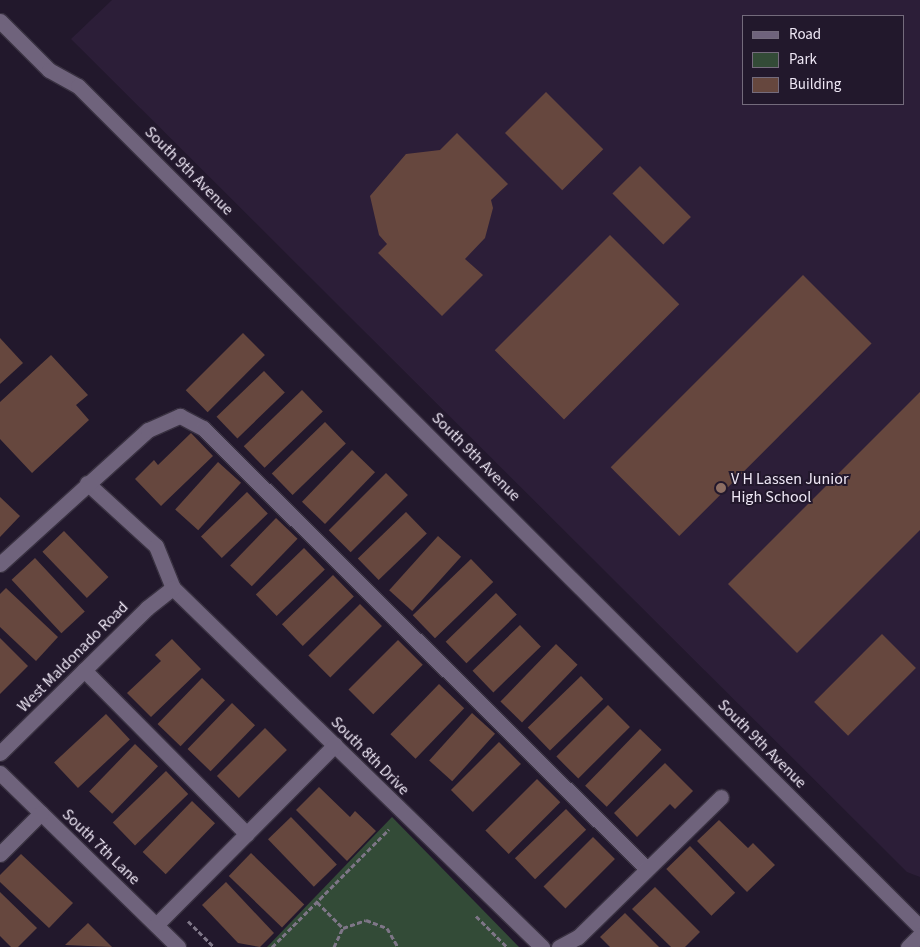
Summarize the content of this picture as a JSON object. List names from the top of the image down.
{
  "streets": {
    "street": [
      "South 9th Avenue",
      "West Maldonado Road",
      "South 8th Drive",
      "South 7th Lane"
    ]
  },
  "crossings": [
    ["West Maldonado Road", "South 8th Drive"]
  ],
  "places": ["V H Lassen Junior High School"],
  "legend": ["Road", "Park", "Building"]
}
